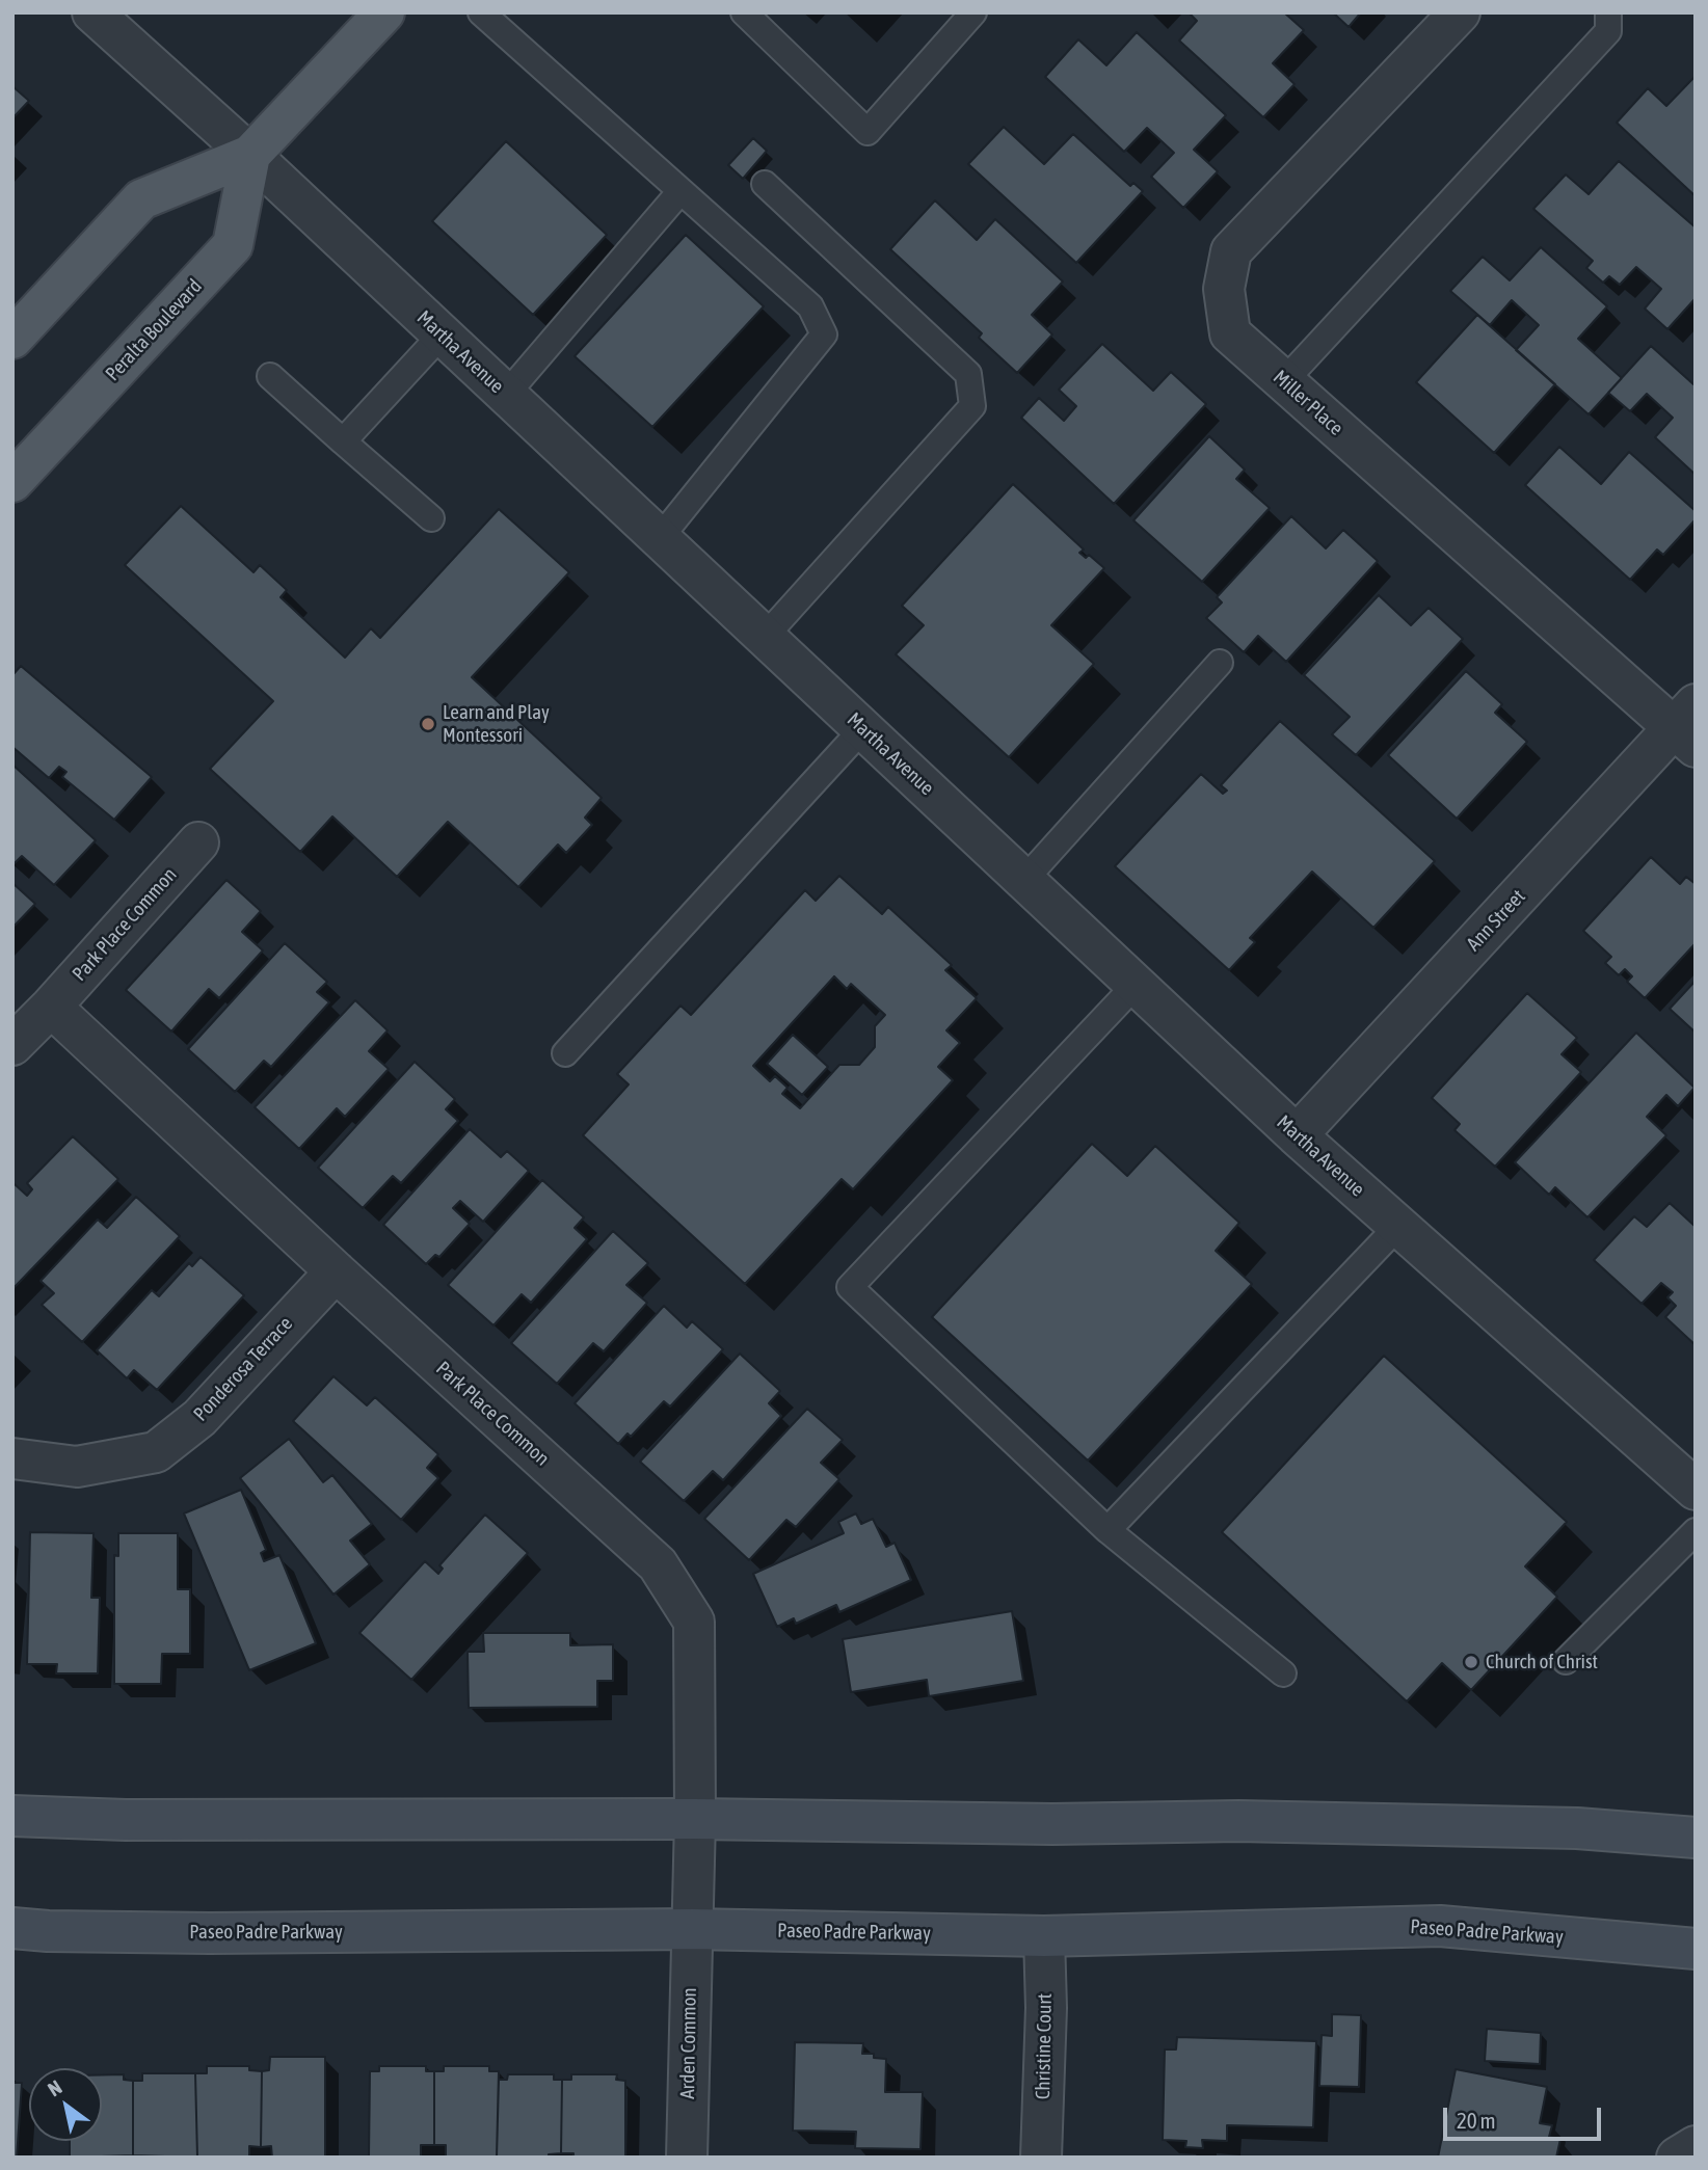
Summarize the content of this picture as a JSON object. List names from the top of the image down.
{
  "streets": {
    "main road": ["Peralta Boulevard", "Paseo Padre Parkway"],
    "street": [
      "Martha Avenue",
      "Miller Place",
      "Ann Street",
      "Park Place Common",
      "Ponderosa Terrace",
      "Arden Common",
      "Christine Court"
    ]
  },
  "crossings": [
    ["Peralta Boulevard", "Martha Avenue"],
    ["Martha Avenue", "Ann Street"],
    ["Miller Place", "Ann Street"],
    ["Park Place Common", "Ponderosa Terrace"],
    ["Park Place Common", "Paseo Padre Parkway"],
    ["Park Place Common", "Arden Common"],
    ["Paseo Padre Parkway", "Arden Common"],
    ["Paseo Padre Parkway", "Christine Court"]
  ],
  "places": ["Learn and Play Montessori", "Church of Christ"],
  "scale_bar": "20 m",
  "north": "top left"
}
